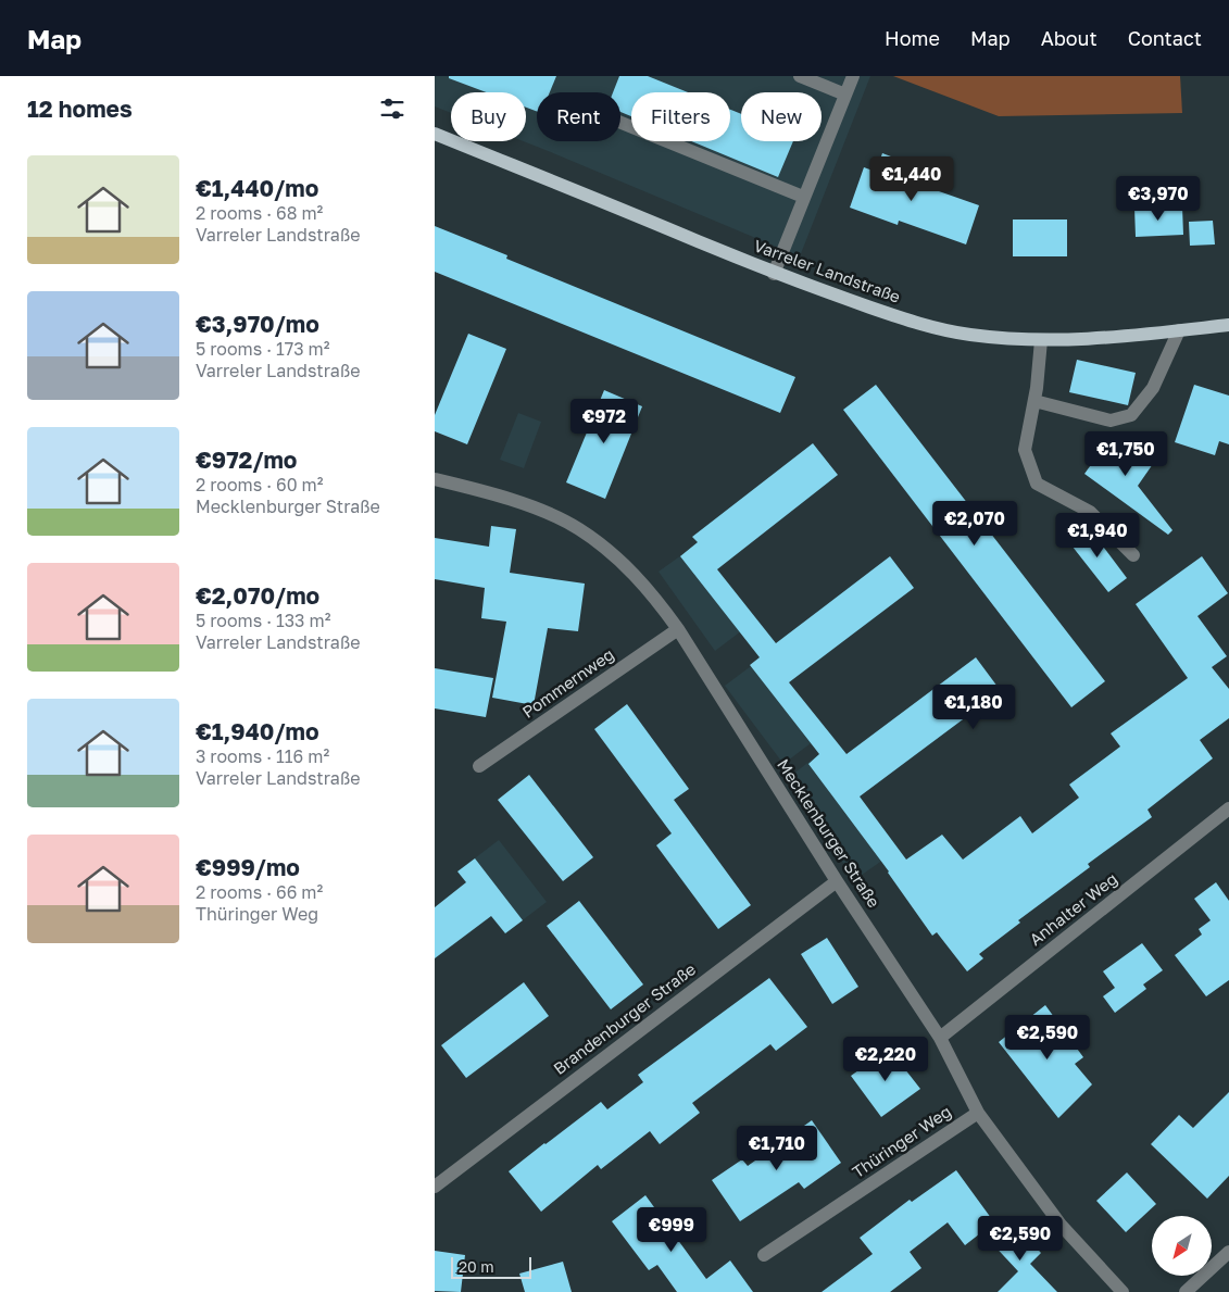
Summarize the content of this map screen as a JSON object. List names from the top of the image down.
{
  "streets": {
    "main road": ["Varreler Landstraße"],
    "street": [
      "Pommernweg",
      "Mecklenburger Straße",
      "Anhalter Weg",
      "Brandenburger Straße",
      "Thüringer Weg"
    ]
  },
  "crossings": [
    ["Pommernweg", "Mecklenburger Straße"],
    ["Mecklenburger Straße", "Anhalter Weg"],
    ["Mecklenburger Straße", "Brandenburger Straße"],
    ["Mecklenburger Straße", "Thüringer Weg"]
  ],
  "scale_bar": "20 m",
  "north": "bottom left",
  "page": {
    "header": "Map",
    "nav": [
      "Home",
      "Map",
      "About",
      "Contact"
    ],
    "heading": "12 homes",
    "chip": [
      "Buy",
      "Rent",
      "Filters",
      "New"
    ],
    "list": [
      {
        "name": "€1,440/mo",
        "note": "2 rooms · 68 m² · Varreler Landstraße"
      },
      {
        "name": "€3,970/mo",
        "note": "5 rooms · 173 m² · Varreler Landstraße"
      },
      {
        "name": "€972/mo",
        "note": "2 rooms · 60 m² · Mecklenburger Straße"
      },
      {
        "name": "€2,070/mo",
        "note": "5 rooms · 133 m² · Varreler Landstraße"
      },
      {
        "name": "€1,940/mo",
        "note": "3 rooms · 116 m² · Varreler Landstraße"
      },
      {
        "name": "€999/mo",
        "note": "2 rooms · 66 m² · Thüringer Weg"
      }
    ],
    "price": [
      "€1,440",
      "€3,970",
      "€972",
      "€1,750",
      "€2,070",
      "€1,940",
      "€1,180",
      "€2,590",
      "€2,220",
      "€1,710",
      "€999",
      "€2,590"
    ],
    "scale": "20 m"
  }
}
